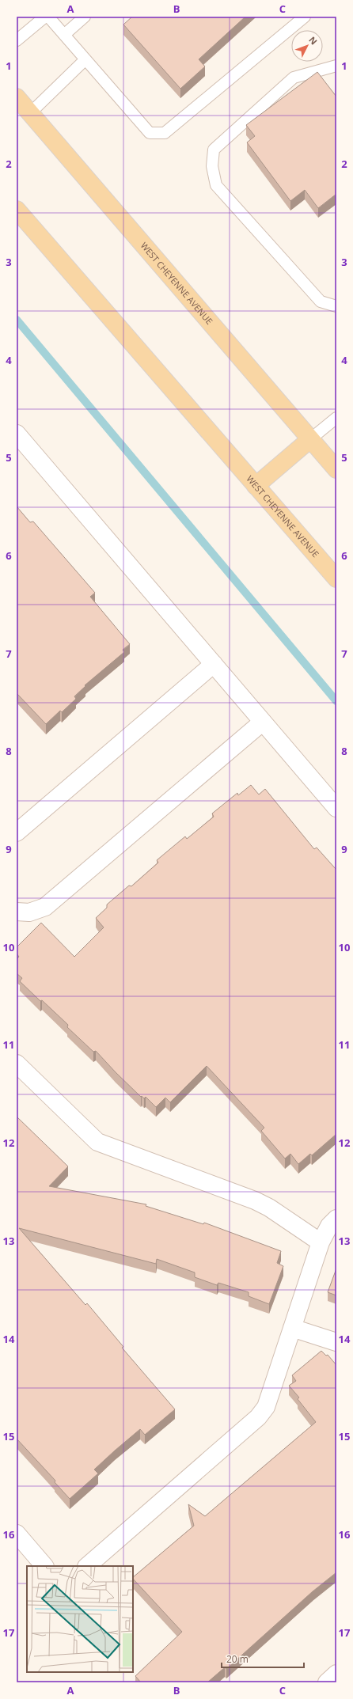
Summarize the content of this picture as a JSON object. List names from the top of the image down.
{
  "streets": {
    "main road": ["WEST CHEYENNE AVENUE"]
  },
  "scale_bar": "20 m",
  "north": "top right",
  "grid": {
    "columns": ["A", "B", "C"],
    "rows": [
      "1",
      "2",
      "3",
      "4",
      "5",
      "6",
      "7",
      "8",
      "9",
      "10",
      "11",
      "12",
      "13",
      "14",
      "15",
      "16",
      "17"
    ]
  }
}
